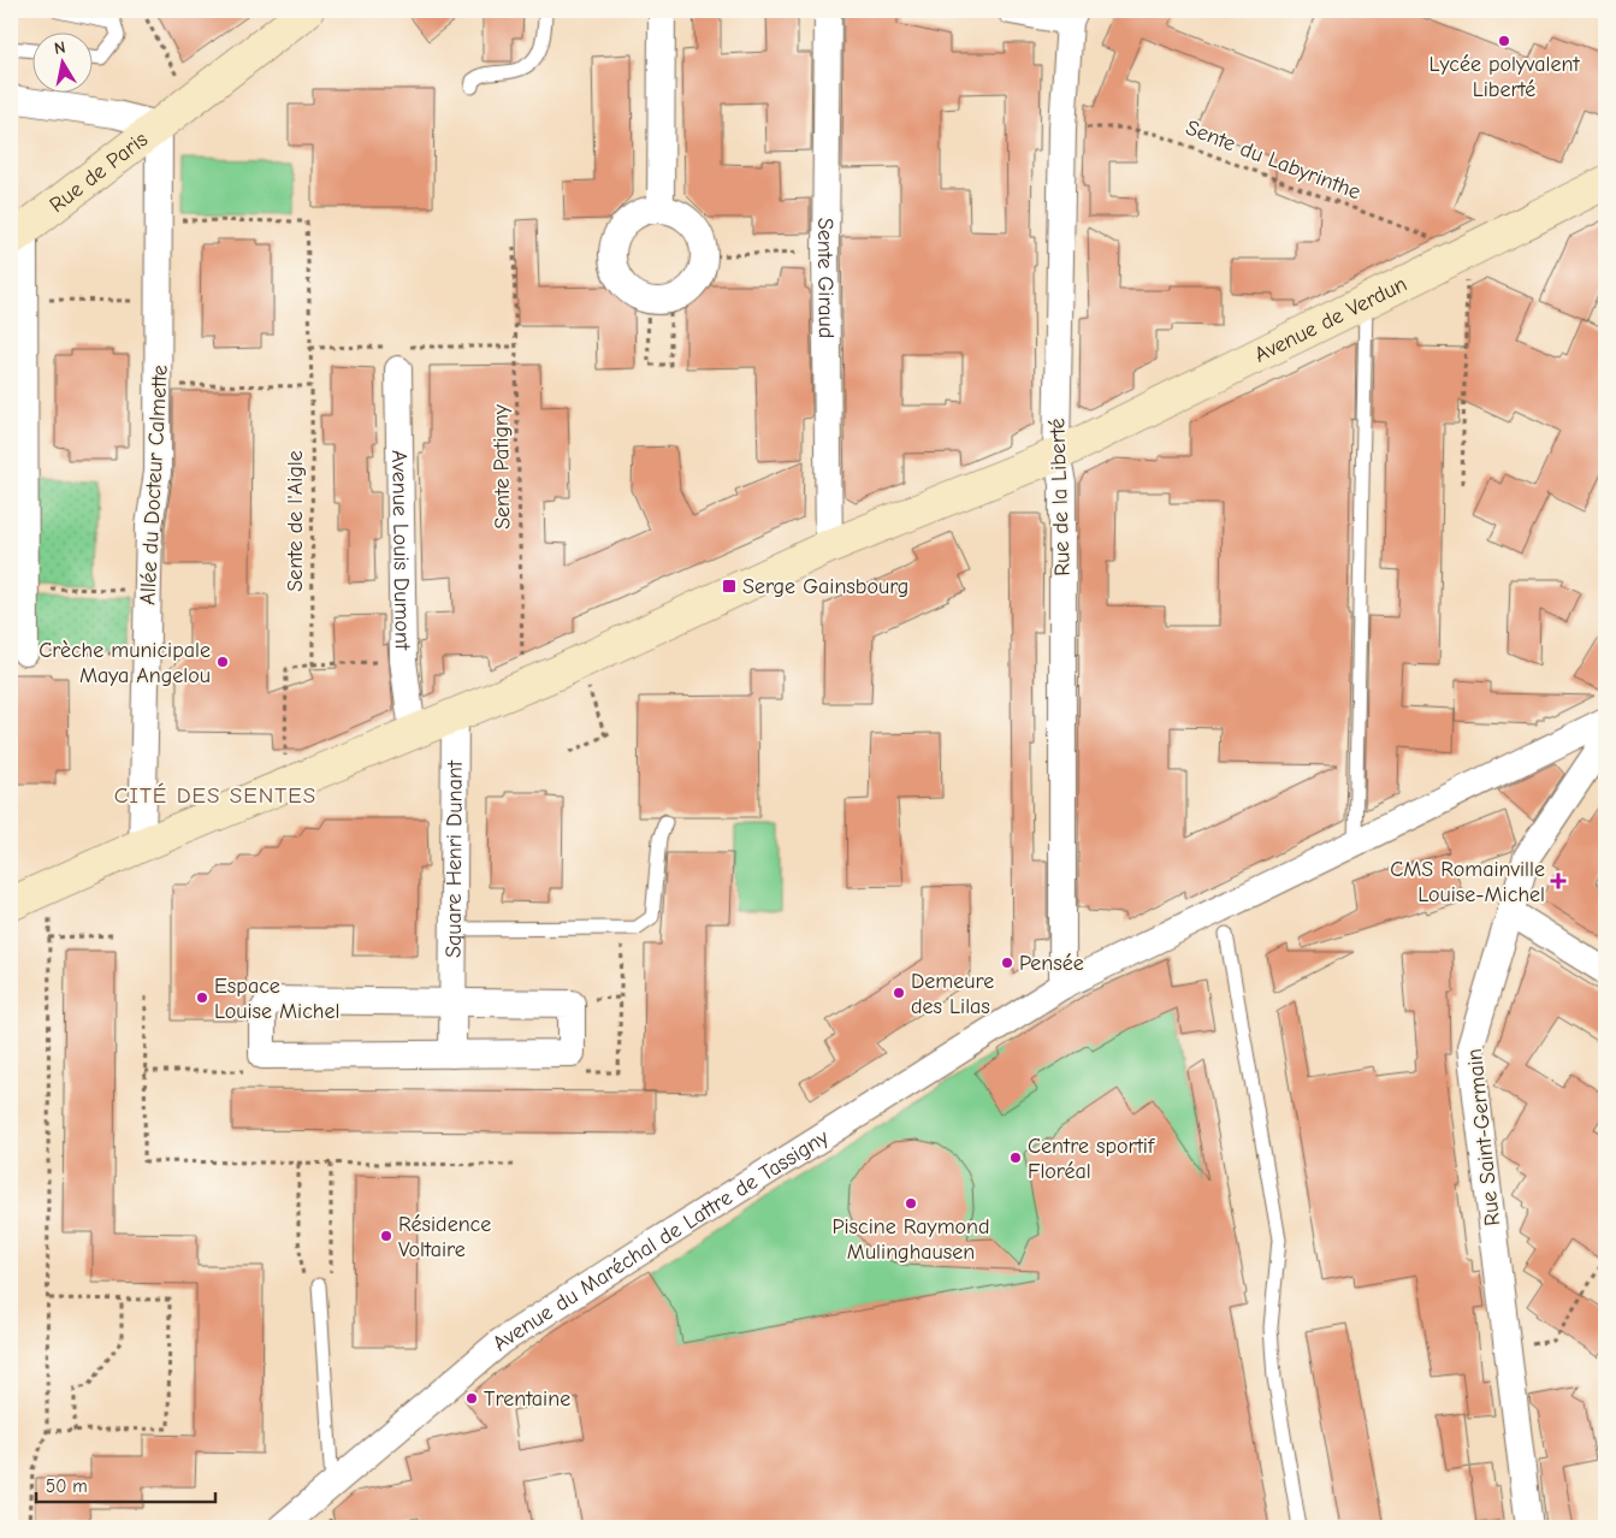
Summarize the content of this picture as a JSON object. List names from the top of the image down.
{
  "streets": {
    "street": [
      "Rue de Paris",
      "Sente Giraud",
      "Avenue de Verdun",
      "Allée du Docteur Calmette",
      "Rue de la Liberté",
      "Avenue Louis Dumont",
      "Square Henri Dunant",
      "Rue Saint-Germain",
      "Avenue du Maréchal de Lattre de Tassigny"
    ],
    "path": ["Sente du Labyrinthe", "Sente Patigny", "Sente de l'Aigle"]
  },
  "crossings": [
    ["Sente du Labyrinthe", "Avenue de Verdun"],
    ["Sente du Labyrinthe", "Rue de la Liberté"],
    ["Rue de Paris", "Allée du Docteur Calmette"],
    ["Sente Giraud", "Avenue de Verdun"],
    ["Avenue de Verdun", "Sente Patigny"],
    ["Avenue de Verdun", "Allée du Docteur Calmette"],
    ["Avenue de Verdun", "Rue de la Liberté"],
    ["Avenue de Verdun", "Avenue Louis Dumont"],
    ["Avenue de Verdun", "Square Henri Dunant"],
    ["Allée du Docteur Calmette", "Sente de l'Aigle"],
    ["Rue de la Liberté", "Avenue du Maréchal de Lattre de Tassigny"]
  ],
  "districts": ["CITÉ DES SENTES"],
  "places": {
    "other": [
      "Lycée polyvalent Liberté",
      "Crèche municipale Maya Angelou",
      "Pensée",
      "Demeure des Lilas",
      "Espace Louise Michel",
      "Centre sportif Floréal",
      "Piscine Raymond Mulinghausen",
      "Résidence Voltaire",
      "Trentaine"
    ],
    "transit": ["Serge Gainsbourg"],
    "health": ["CMS Romainville Louise-Michel"]
  },
  "scale_bar": "50 m",
  "north": "top"
}
